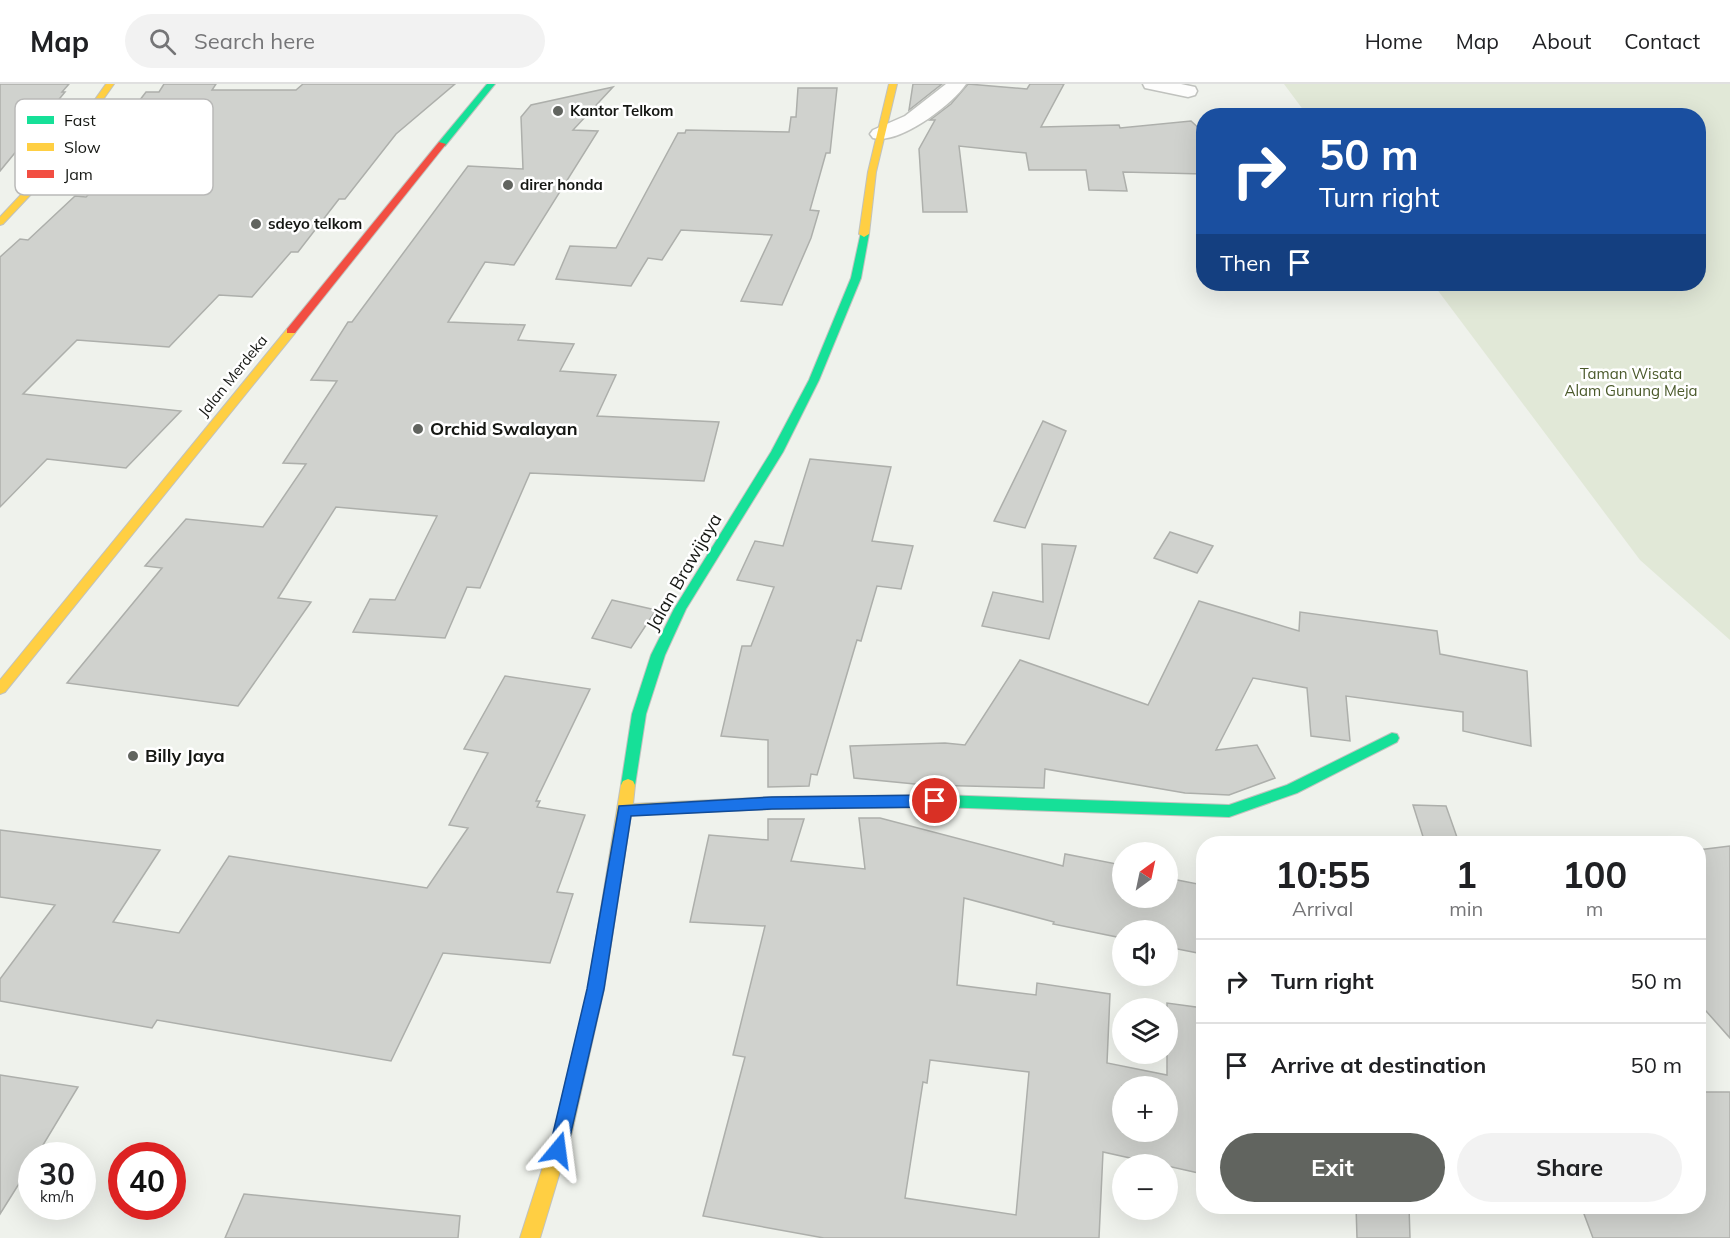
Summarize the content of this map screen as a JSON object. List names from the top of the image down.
{
  "streets": {
    "main road": ["Jalan Merdeka", "Jalan Brawijaya"]
  },
  "parks": ["Taman Wisata Alam Gunung Meja"],
  "places": [
    "Kantor Telkom",
    "direr honda",
    "sdeyo telkom",
    "Orchid Swalayan",
    "Billy Jaya"
  ],
  "legend": ["Fast", "Slow", "Jam"],
  "north": "top right",
  "page": {
    "header": "Map",
    "search": "Search here",
    "nav": [
      "Home",
      "Map",
      "About",
      "Contact"
    ],
    "turn": ["50 m", "Turn right"],
    "then": "Then",
    "eta": [
      "10:55",
      "Arrival",
      "1",
      "min",
      "100",
      "m"
    ],
    "map_buttons": ["+", "−"],
    "list": [
      {
        "name": "Turn right",
        "value": "50 m"
      },
      {
        "name": "Arrive at destination",
        "value": "50 m"
      }
    ],
    "buttons": ["Exit", "Share"],
    "speed": "30 km/h",
    "limit": "40"
  }
}
